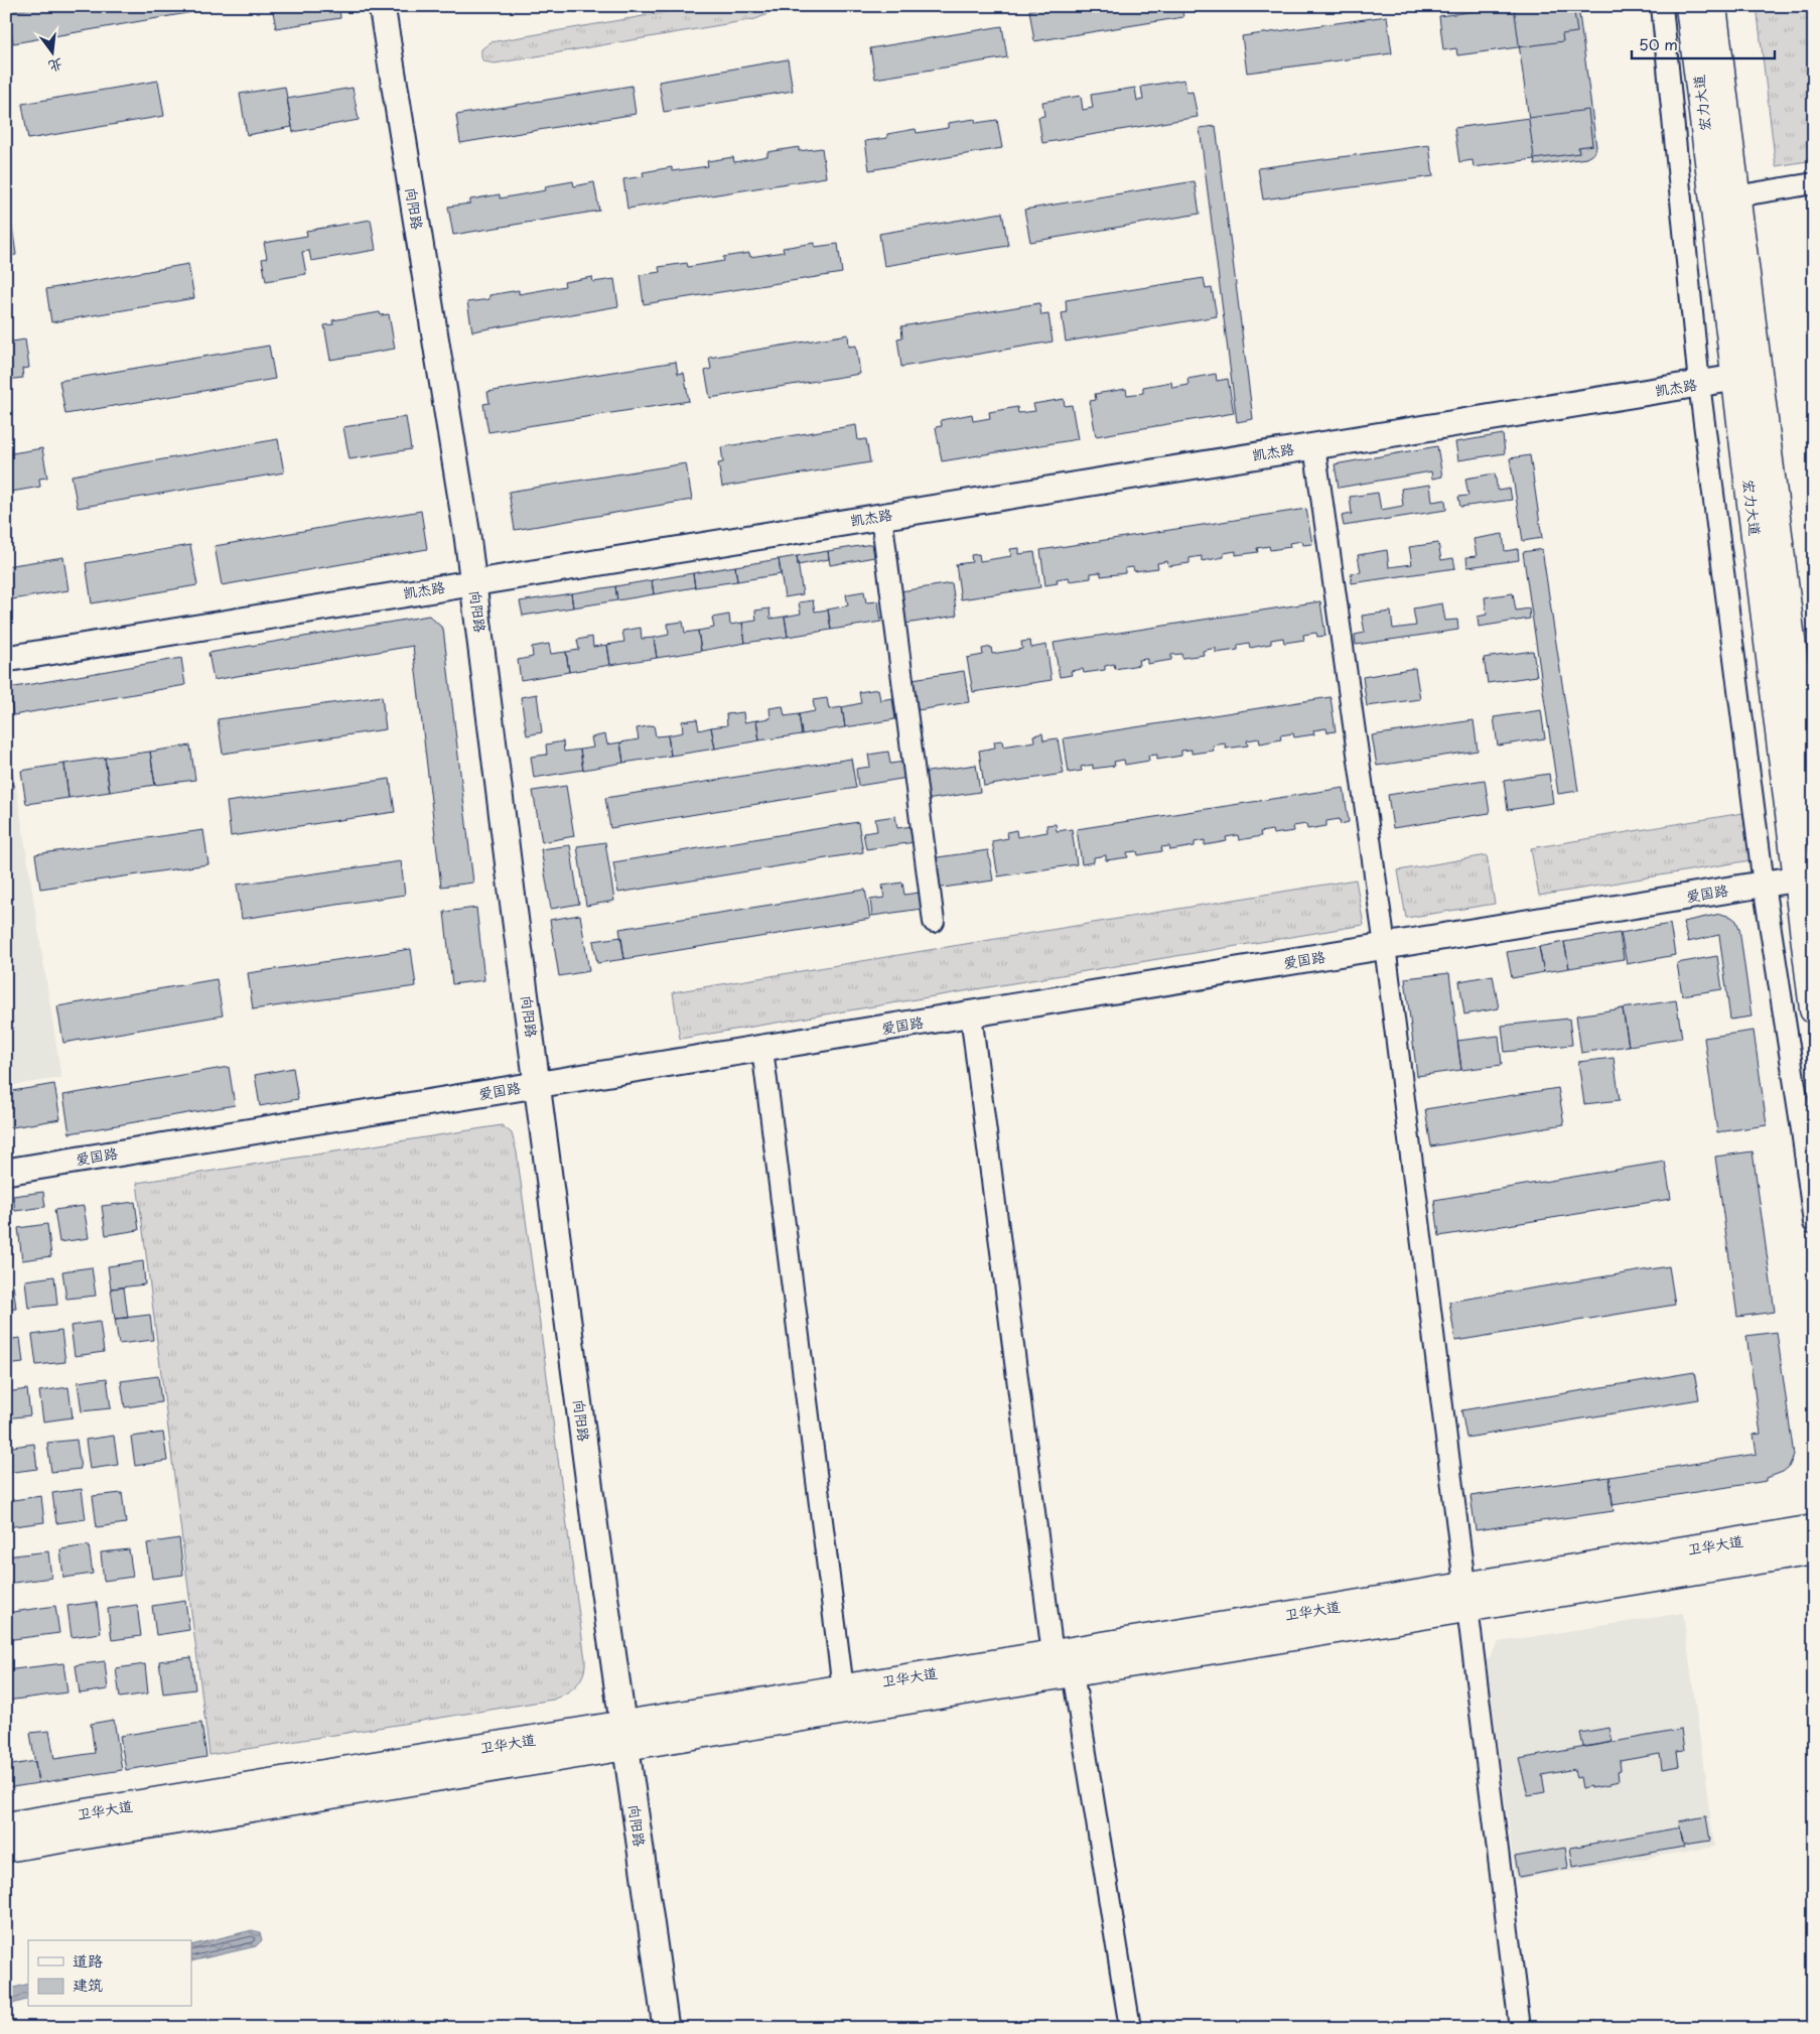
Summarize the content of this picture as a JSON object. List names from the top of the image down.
{
  "streets": {
    "main road": ["宏力大道", "卫华大道"],
    "street": ["向阳路", "凯杰路", "爱国路"]
  },
  "crossings": [
    ["宏力大道", "凯杰路"],
    ["宏力大道", "爱国路"],
    ["向阳路", "凯杰路"],
    ["向阳路", "爱国路"],
    ["向阳路", "卫华大道"]
  ],
  "legend": ["道路", "建筑"],
  "scale_bar": "50 m",
  "north": "bottom"
}
